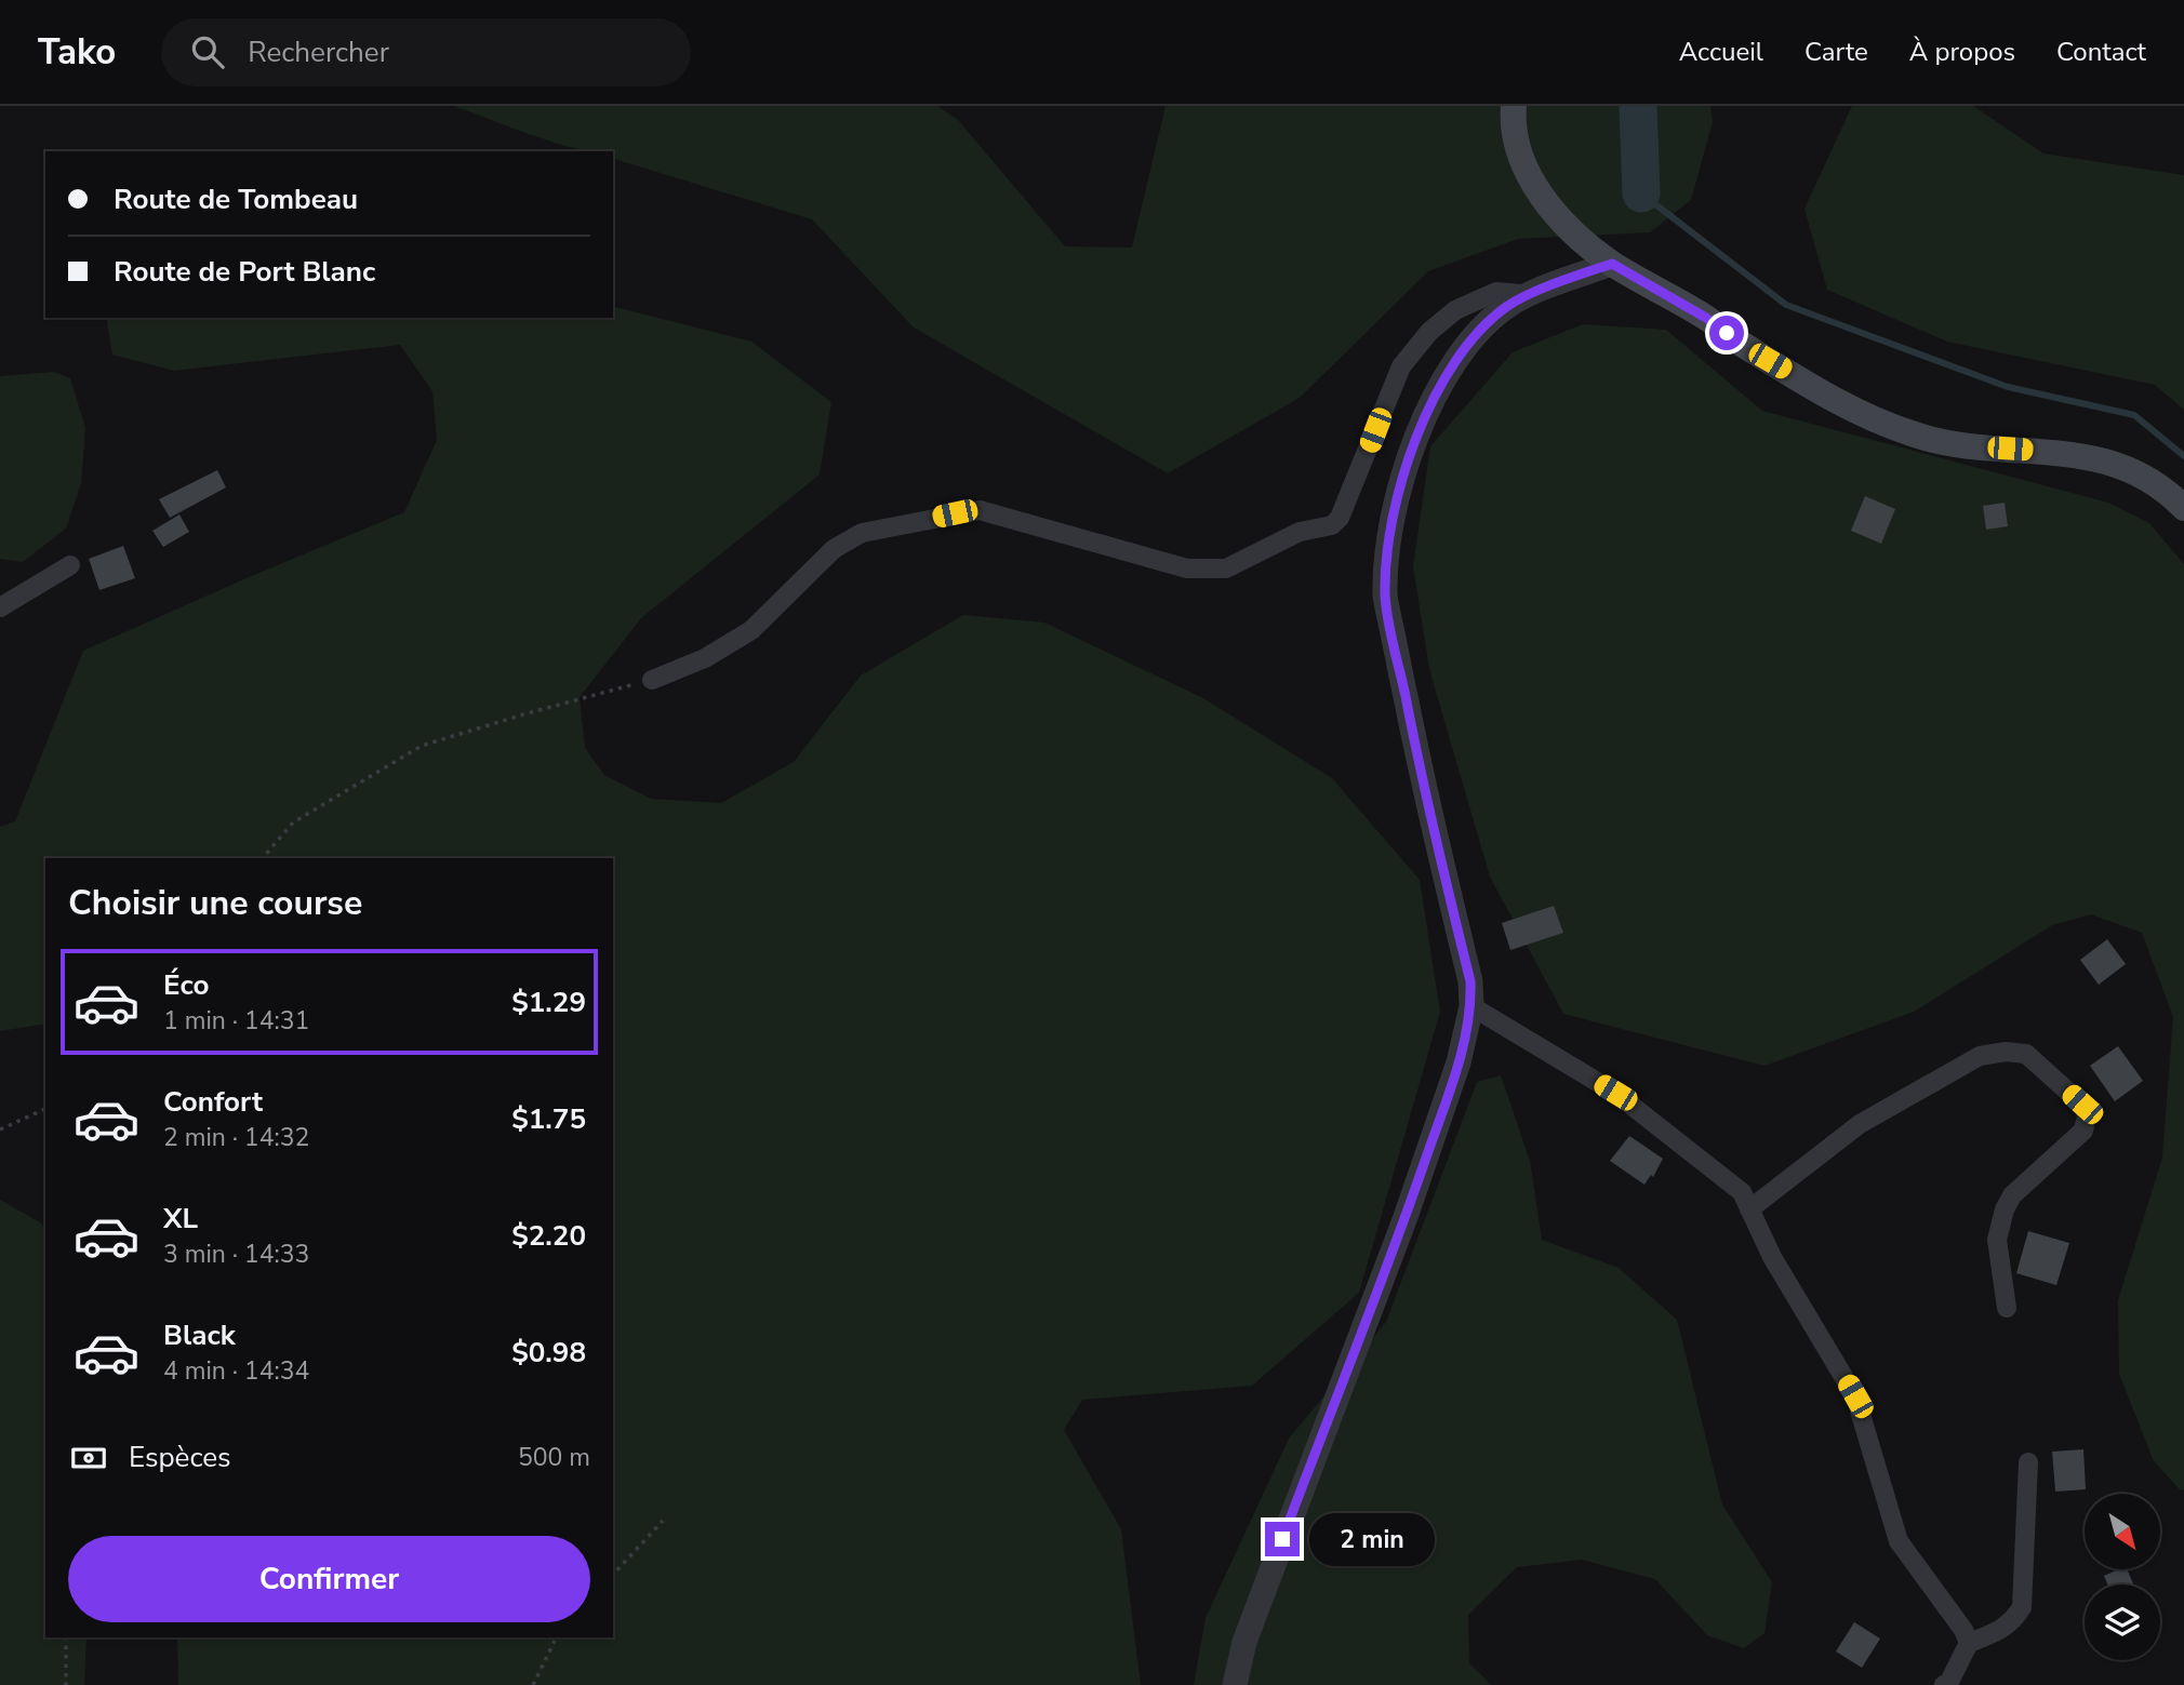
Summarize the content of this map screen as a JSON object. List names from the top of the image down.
{
  "north": "bottom right",
  "page": {
    "header": "Tako",
    "search": "Rechercher",
    "nav": [
      "Accueil",
      "Carte",
      "À propos",
      "Contact"
    ],
    "banner": ["Route de Tombeau", "Route de Port Blanc"],
    "heading": "Choisir une course",
    "list": [
      {
        "name": "Éco",
        "note": "1 min · 14:31",
        "value": "$1.29"
      },
      {
        "name": "Confort",
        "note": "2 min · 14:32",
        "value": "$1.75"
      },
      {
        "name": "XL",
        "note": "3 min · 14:33",
        "value": "$2.20"
      },
      {
        "name": "Black",
        "note": "4 min · 14:34",
        "value": "$0.98"
      }
    ],
    "pay": ["Espèces", "500 m"],
    "bubble": "2 min",
    "buttons": "Confirmer"
  }
}
